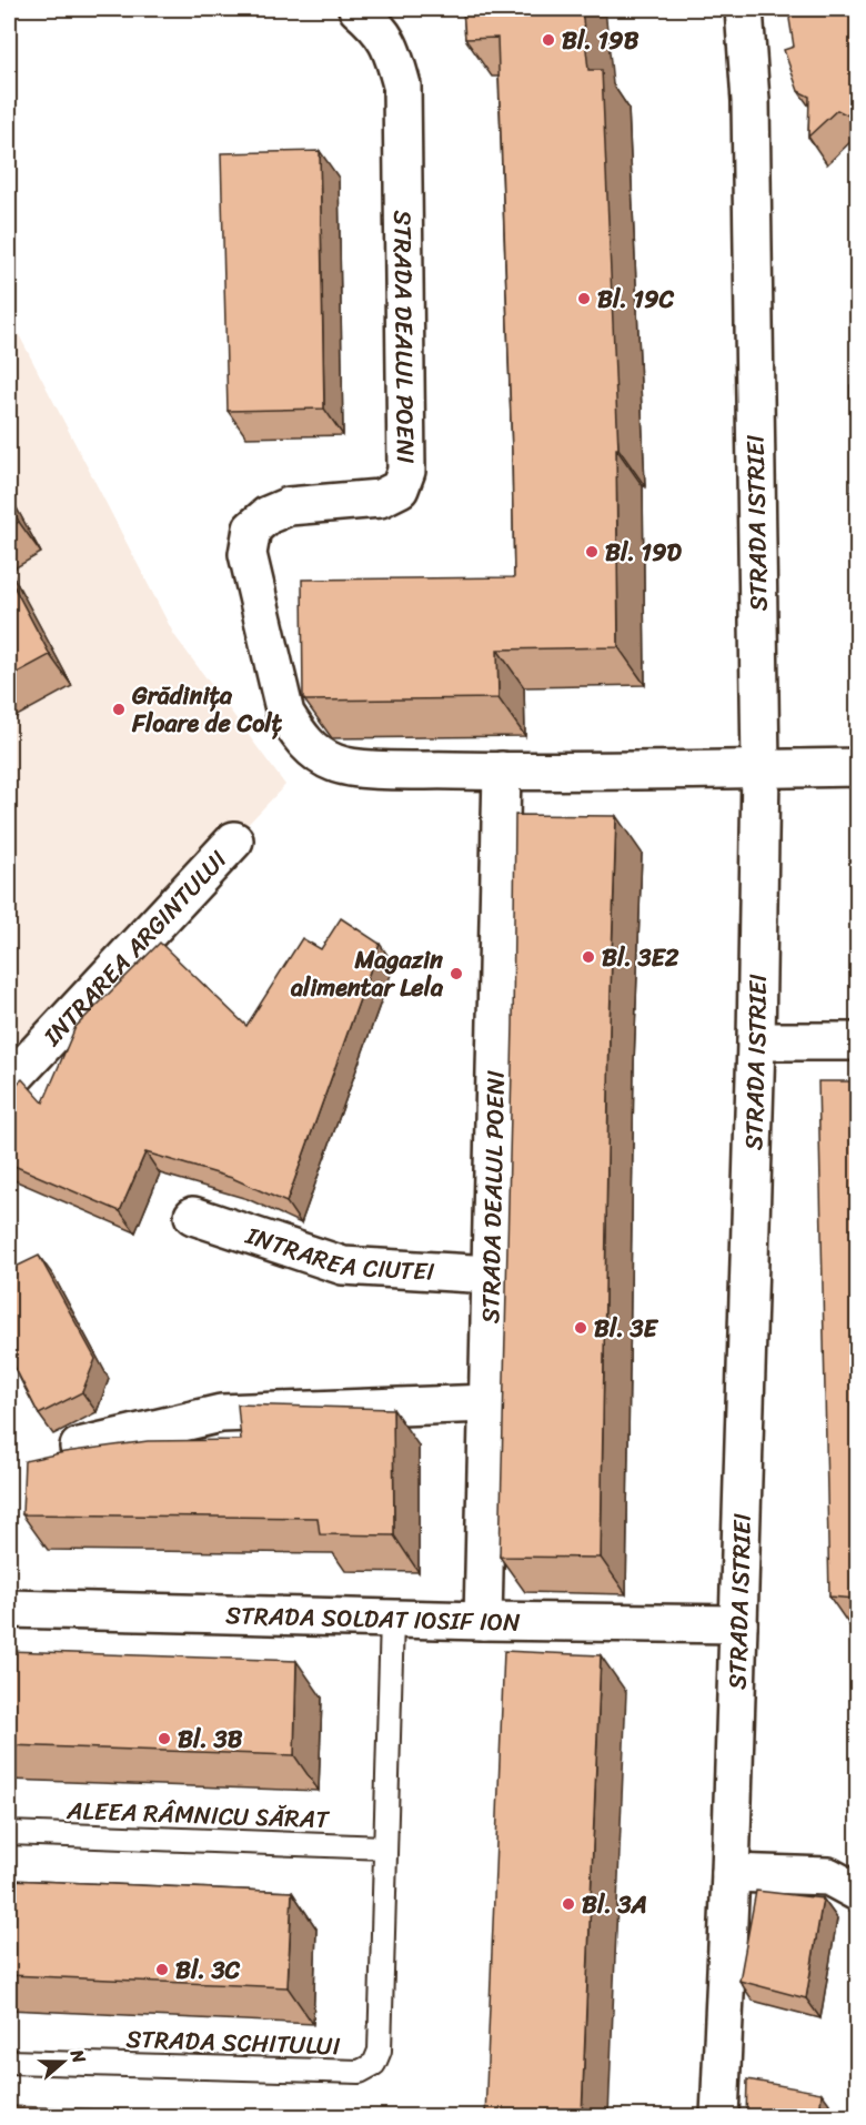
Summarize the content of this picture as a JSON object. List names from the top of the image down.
{
  "streets": {
    "street": [
      "STRADA DEALUL POENI",
      "STRADA ISTRIEI",
      "INTRAREA ARGINTULUI",
      "INTRAREA CIUTEI",
      "STRADA SOLDAT IOSIF ION"
    ],
    "lane": ["ALEEA RÂMNICU SĂRAT", "STRADA SCHITULUI"]
  },
  "crossings": [
    ["STRADA DEALUL POENI", "STRADA ISTRIEI"],
    ["STRADA DEALUL POENI", "INTRAREA CIUTEI"],
    ["STRADA DEALUL POENI", "STRADA SOLDAT IOSIF ION"],
    ["STRADA ISTRIEI", "STRADA SOLDAT IOSIF ION"],
    ["ALEEA RÂMNICU SĂRAT", "STRADA SCHITULUI"]
  ],
  "places": [
    "Bl. 19B",
    "Bl. 19C",
    "Bl. 19D",
    "Grădinița Floare de Colț",
    "Bl. 3E2",
    "Magazin alimentar Lela",
    "Bl. 3E",
    "Bl. 3B",
    "Bl. 3A",
    "Bl. 3C"
  ],
  "north": "right"
}
